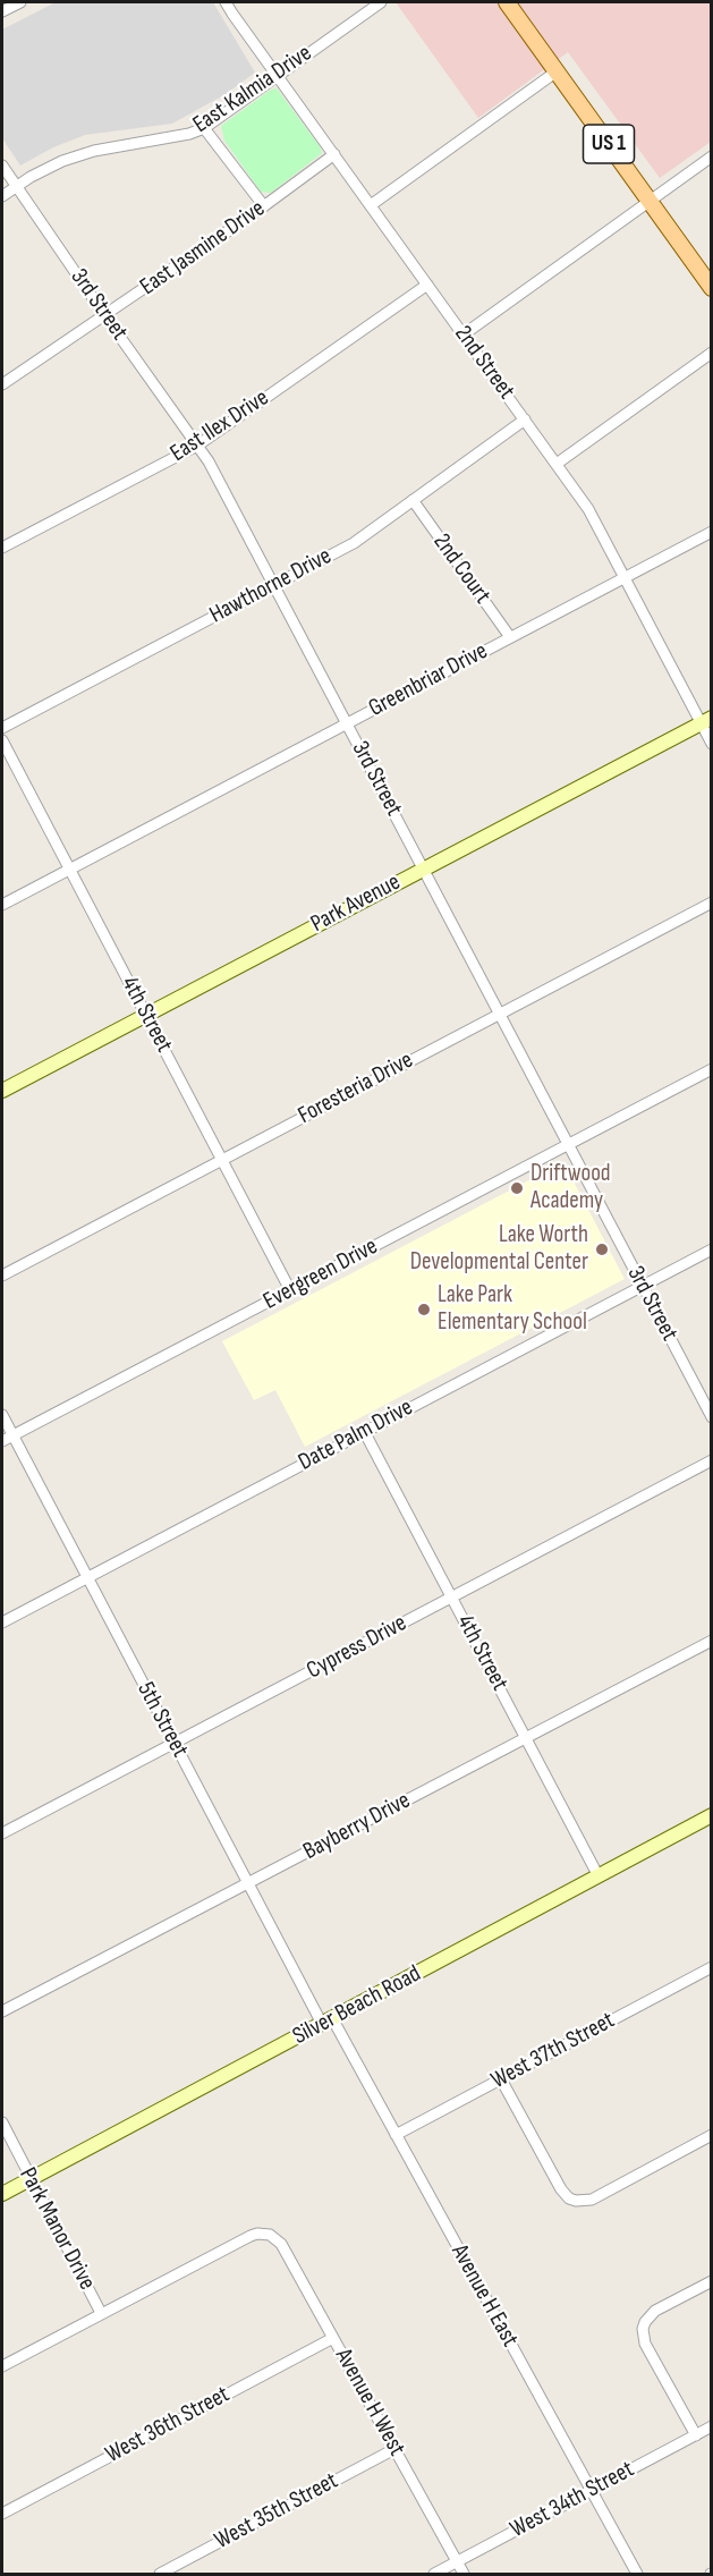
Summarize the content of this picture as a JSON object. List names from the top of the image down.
{
  "streets": {
    "main road": ["US 1"],
    "street": [
      "East Kalmia Drive",
      "East Jasmine Drive",
      "3rd Street",
      "2nd Street",
      "East Ilex Drive",
      "2nd Court",
      "Hawthorne Drive",
      "Greenbriar Drive",
      "Park Avenue",
      "4th Street",
      "Foresteria Drive",
      "Evergreen Drive",
      "Date Palm Drive",
      "Cypress Drive",
      "5th Street",
      "Bayberry Drive",
      "Silver Beach Road",
      "West 37th Street",
      "Park Manor Drive",
      "Avenue H East",
      "Avenue H West",
      "West 36th Street",
      "West 34th Street",
      "West 35th Street"
    ]
  },
  "crossings": [
    ["East Kalmia Drive", "3rd Street"],
    ["East Kalmia Drive", "2nd Street"],
    ["East Jasmine Drive", "3rd Street"],
    ["East Jasmine Drive", "2nd Street"],
    ["3rd Street", "East Ilex Drive"],
    ["3rd Street", "Hawthorne Drive"],
    ["3rd Street", "Greenbriar Drive"],
    ["3rd Street", "Park Avenue"],
    ["3rd Street", "Foresteria Drive"],
    ["3rd Street", "Evergreen Drive"],
    ["3rd Street", "Date Palm Drive"],
    ["2nd Street", "East Ilex Drive"],
    ["2nd Street", "Hawthorne Drive"],
    ["2nd Street", "Greenbriar Drive"],
    ["2nd Street", "Park Avenue"],
    ["2nd Court", "Hawthorne Drive"],
    ["2nd Court", "Greenbriar Drive"],
    ["Greenbriar Drive", "4th Street"],
    ["Park Avenue", "4th Street"],
    ["4th Street", "Foresteria Drive"],
    ["4th Street", "Evergreen Drive"],
    ["4th Street", "Date Palm Drive"],
    ["4th Street", "Cypress Drive"],
    ["4th Street", "Bayberry Drive"],
    ["4th Street", "Silver Beach Road"],
    ["Evergreen Drive", "5th Street"],
    ["Date Palm Drive", "5th Street"],
    ["Cypress Drive", "5th Street"],
    ["5th Street", "Bayberry Drive"],
    ["5th Street", "Silver Beach Road"],
    ["5th Street", "Avenue H East"],
    ["Silver Beach Road", "Park Manor Drive"],
    ["Silver Beach Road", "Avenue H East"],
    ["West 37th Street", "Avenue H East"],
    ["Park Manor Drive", "Avenue H West"],
    ["Avenue H East", "West 34th Street"],
    ["Avenue H West", "West 36th Street"],
    ["Avenue H West", "West 34th Street"],
    ["Avenue H West", "West 35th Street"]
  ],
  "places": ["Driftwood Academy", "Lake Worth Developmental Center", "Lake Park Elementary School"]
}
